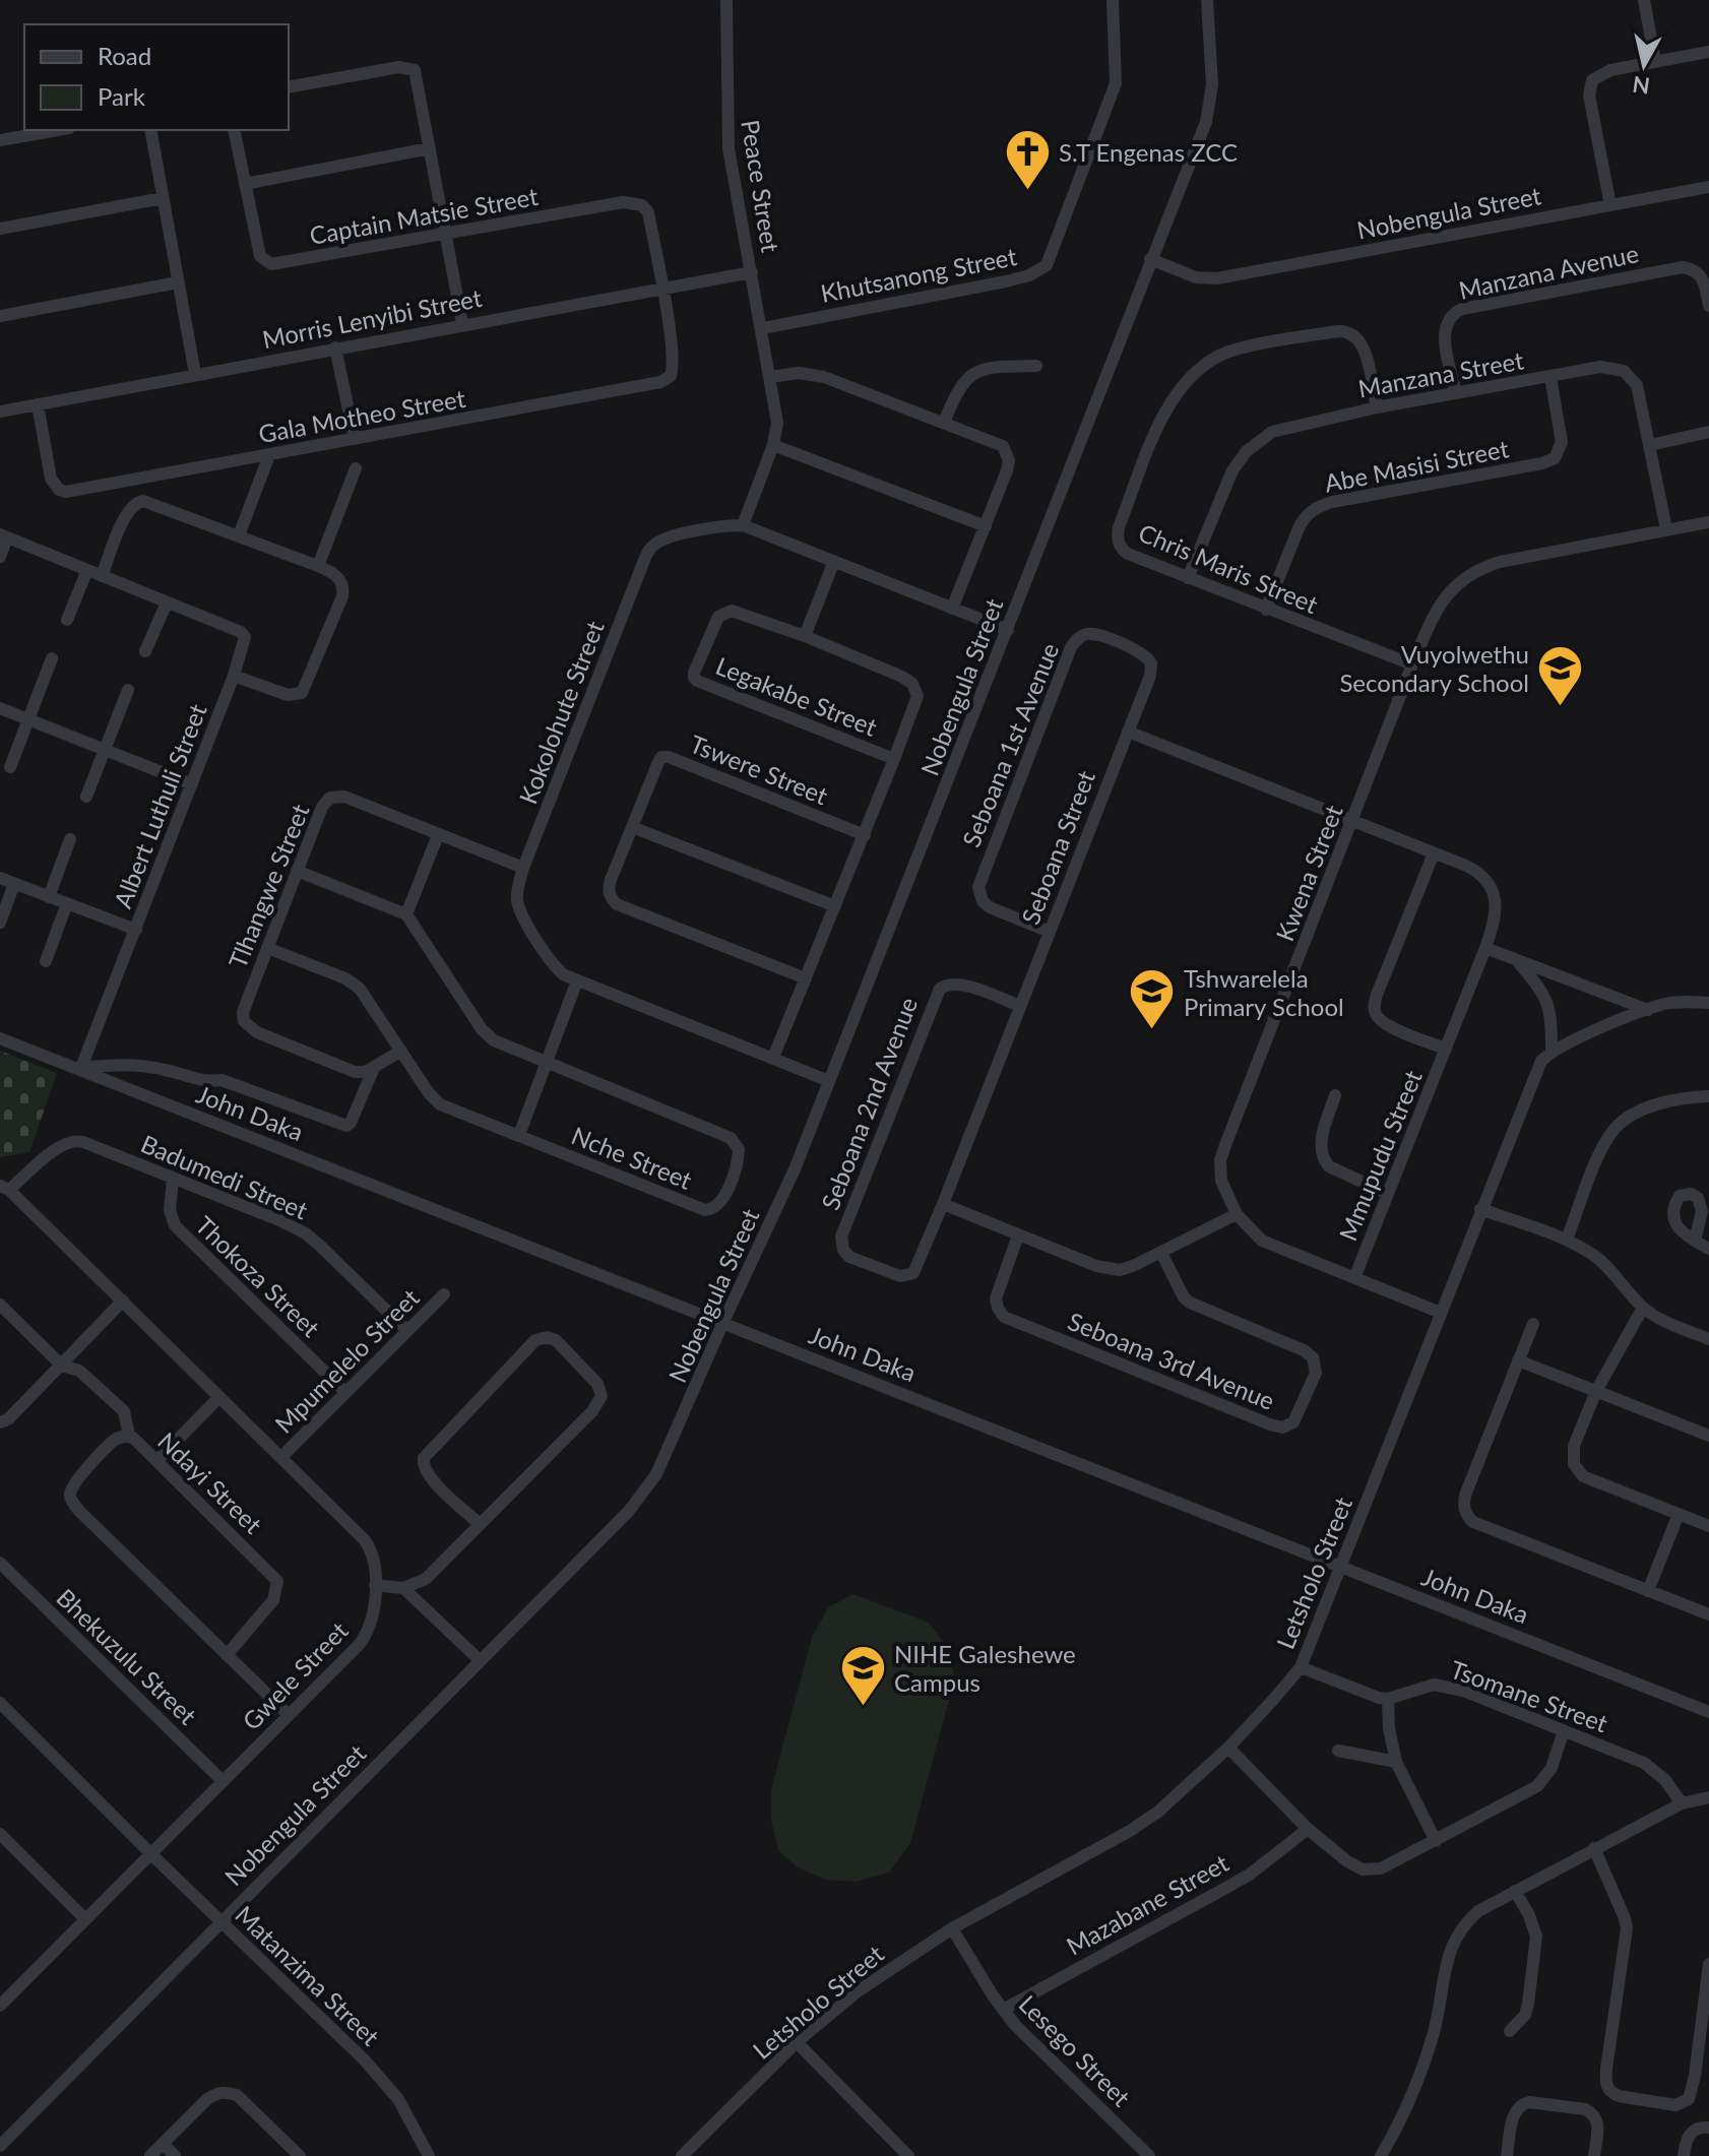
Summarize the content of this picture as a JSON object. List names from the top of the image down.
{
  "streets": {
    "street": [
      "Peace Street",
      "Nobengula Street",
      "Captain Matsie Street",
      "Manzana Avenue",
      "Khutsanong Street",
      "Morris Lenyibi Street",
      "Manzana Street",
      "Gala Motheo Street",
      "Abe Masisi Street",
      "Chris Maris Street",
      "Legakabe Street",
      "Kokolohute Street",
      "Seboana 1st Avenue",
      "Tswere Street",
      "Albert Luthuli Street",
      "Seboana Street",
      "Kwena Street",
      "Tlhangwe Street",
      "Seboana 2nd Avenue",
      "John Daka",
      "Mmupudu Street",
      "Nche Street",
      "Badumedi Street",
      "Thokoza Street",
      "Mpumelelo Street",
      "Seboana 3rd Avenue",
      "Ndayi Street",
      "Letsholo Street",
      "Bhekuzulu Street",
      "Gwele Street",
      "Tsomane Street",
      "Mazabane Street",
      "Matanzima Street",
      "Lesego Street"
    ]
  },
  "crossings": [
    ["Peace Street", "Khutsanong Street"],
    ["Peace Street", "Morris Lenyibi Street"],
    ["Peace Street", "Kokolohute Street"],
    ["Nobengula Street", "Kokolohute Street"],
    ["Nobengula Street", "John Daka"],
    ["Nobengula Street", "Matanzima Street"],
    ["Captain Matsie Street", "Morris Lenyibi Street"],
    ["Captain Matsie Street", "Gala Motheo Street"],
    ["Manzana Avenue", "Manzana Street"],
    ["Morris Lenyibi Street", "Gala Motheo Street"],
    ["Manzana Street", "Abe Masisi Street"],
    ["Manzana Street", "Chris Maris Street"],
    ["Manzana Street", "Kwena Street"],
    ["Abe Masisi Street", "Chris Maris Street"],
    ["Chris Maris Street", "Kwena Street"],
    ["Legakabe Street", "Kokolohute Street"],
    ["Legakabe Street", "Tswere Street"],
    ["Kokolohute Street", "Tlhangwe Street"],
    ["Seboana 1st Avenue", "Seboana Street"],
    ["Albert Luthuli Street", "John Daka"],
    ["Seboana Street", "Seboana 2nd Avenue"],
    ["Kwena Street", "Mmupudu Street"],
    ["Kwena Street", "Letsholo Street"],
    ["Tlhangwe Street", "Nche Street"],
    ["John Daka", "Letsholo Street"],
    ["Badumedi Street", "Thokoza Street"],
    ["Badumedi Street", "Mpumelelo Street"],
    ["Badumedi Street", "Gwele Street"],
    ["Thokoza Street", "Mpumelelo Street"],
    ["Mpumelelo Street", "Gwele Street"],
    ["Ndayi Street", "Gwele Street"],
    ["Letsholo Street", "Lesego Street"],
    ["Bhekuzulu Street", "Gwele Street"],
    ["Gwele Street", "Matanzima Street"],
    ["Mazabane Street", "Lesego Street"]
  ],
  "places": {
    "church": ["S.T Engenas ZCC"],
    "school or university": ["Vuyolwethu Secondary School", "Tshwarelela Primary School", "NIHE Galeshewe Campus"]
  },
  "legend": ["Road", "Park"],
  "north": "bottom"
}
